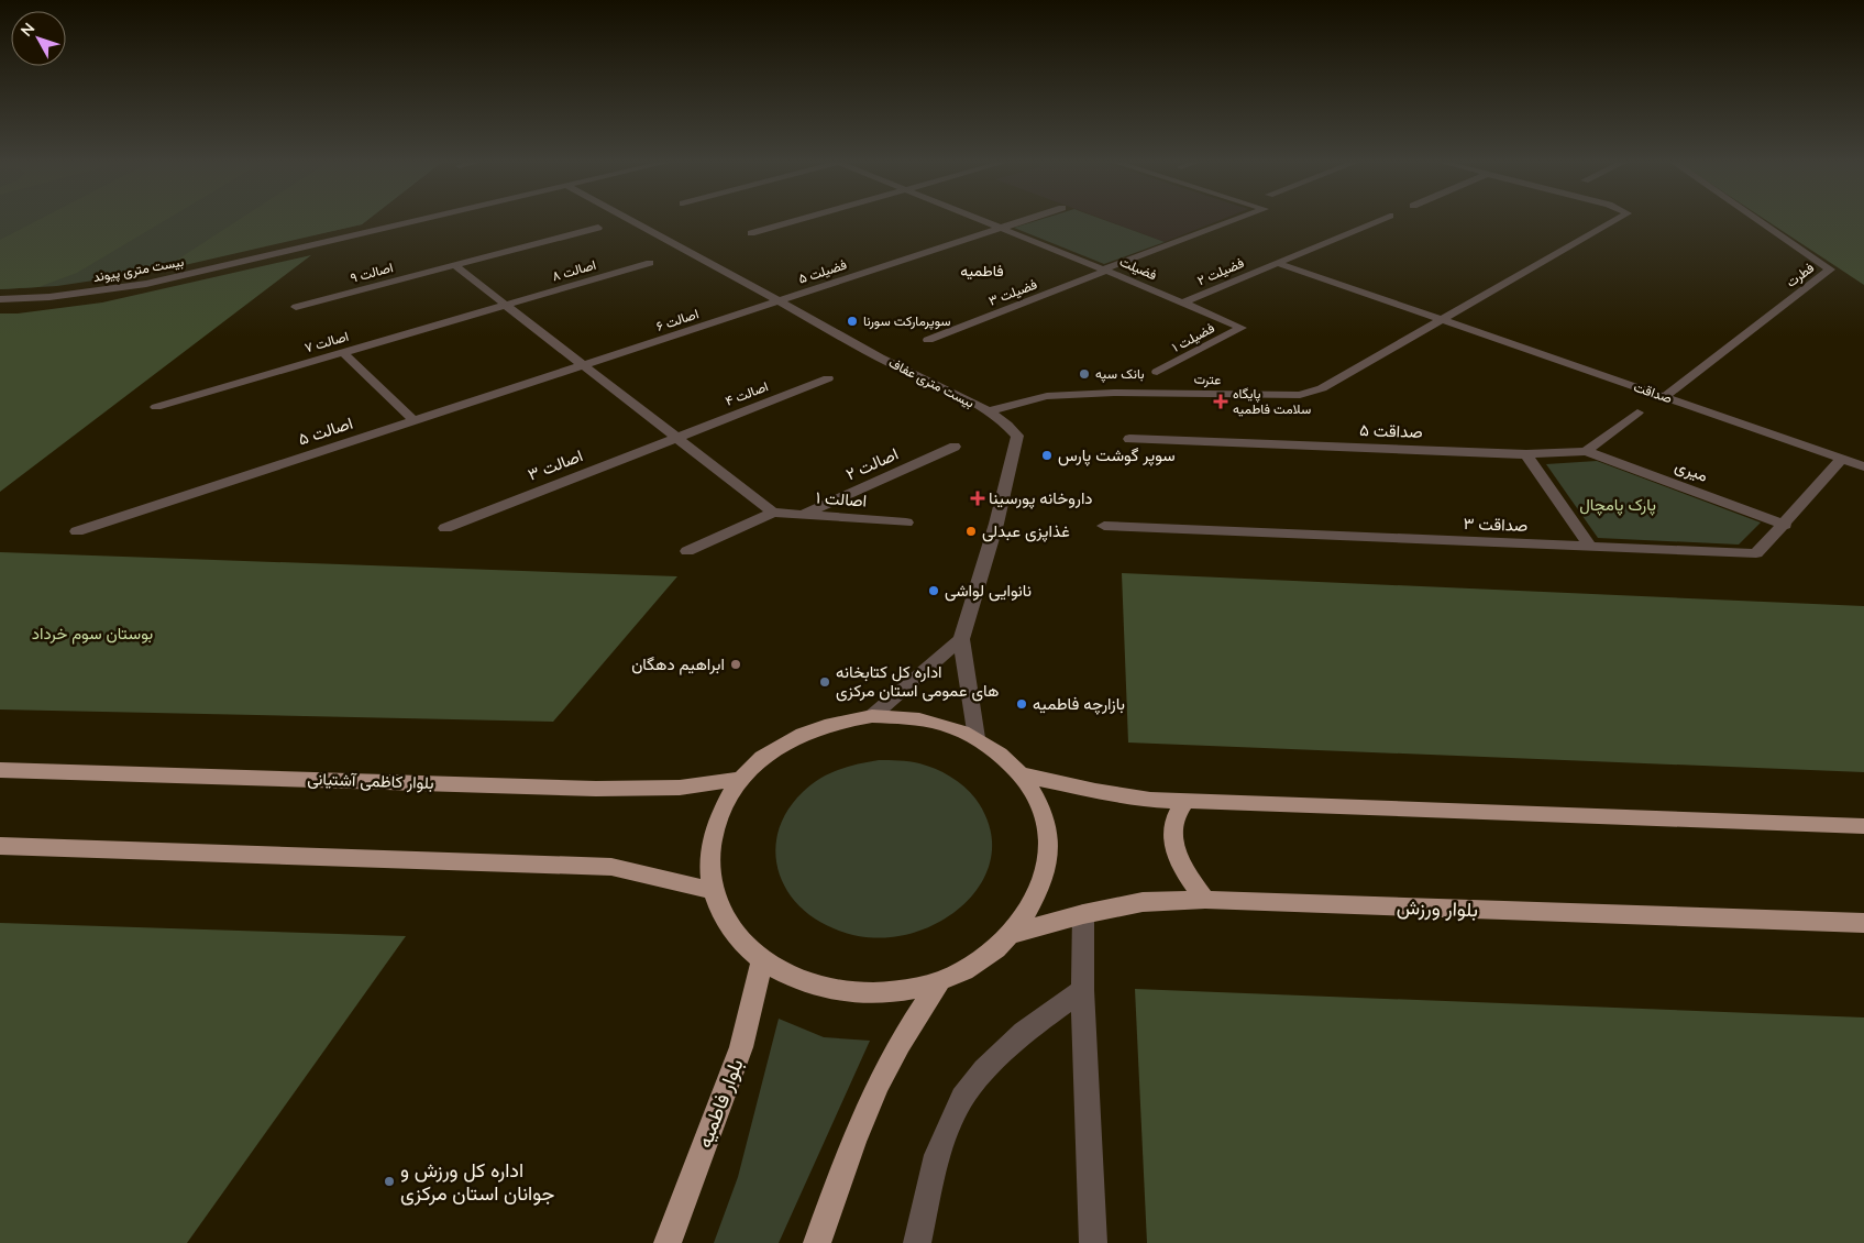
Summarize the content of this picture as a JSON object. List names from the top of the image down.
{
  "streets": {
    "main road": ["بلوار کاظمی آشتیانی", "بلوار ورزش", "بلوار فاطمیه"],
    "street": [
      "فضیلت",
      "بیست متری پیوند",
      "اصالت ۸",
      "فضیلت ۵",
      "فضیلت ۲",
      "اصالت ۹",
      "فطرت",
      "فضیلت ۳",
      "اصالت ۶",
      "فضیلت ۱",
      "اصالت ۷",
      "عترت",
      "بیست متری عفاف",
      "صداقت",
      "اصالت ۴",
      "اصالت ۵",
      "صداقت ۵",
      "اصالت ۲",
      "اصالت ۳",
      "میری",
      "اصالت ۱",
      "صداقت ۳"
    ]
  },
  "crossings": [
    ["فضیلت", "فضیلت ۵"],
    ["فضیلت", "فضیلت ۲"],
    ["فضیلت", "فضیلت ۳"],
    ["فضیلت", "فضیلت ۱"],
    ["اصالت ۸", "اصالت ۷"],
    ["فضیلت ۵", "اصالت ۶"],
    ["فضیلت ۵", "بیست متری عفاف"],
    ["فطرت", "صداقت"],
    ["اصالت ۶", "بیست متری عفاف"],
    ["اصالت ۶", "اصالت ۵"],
    ["عترت", "بیست متری عفاف"],
    ["عترت", "صداقت"],
    ["صداقت", "صداقت ۳"],
    ["اصالت ۴", "اصالت ۳"],
    ["صداقت ۵", "میری"],
    ["اصالت ۲", "اصالت ۱"],
    ["میری", "صداقت ۳"]
  ],
  "districts": ["فاطمیه"],
  "parks": ["پارک پامچال", "بوستان سوم خرداد"],
  "places": {
    "other": [
      "سوپرمارکت سورنا",
      "بانک سپه",
      "سوپر گوشت پارس",
      "غذاپزی عبدلی",
      "نانوایی لواشی",
      "ابراهیم دهگان",
      "اداره کل کتابخانه های عمومی استان مرکزی",
      "بازارچه فاطمیه",
      "اداره کل ورزش و جوانان استان مرکزی"
    ],
    "health": ["پایگاه سلامت فاطمیه", "داروخانه پورسینا"]
  },
  "north": "top left"
}
